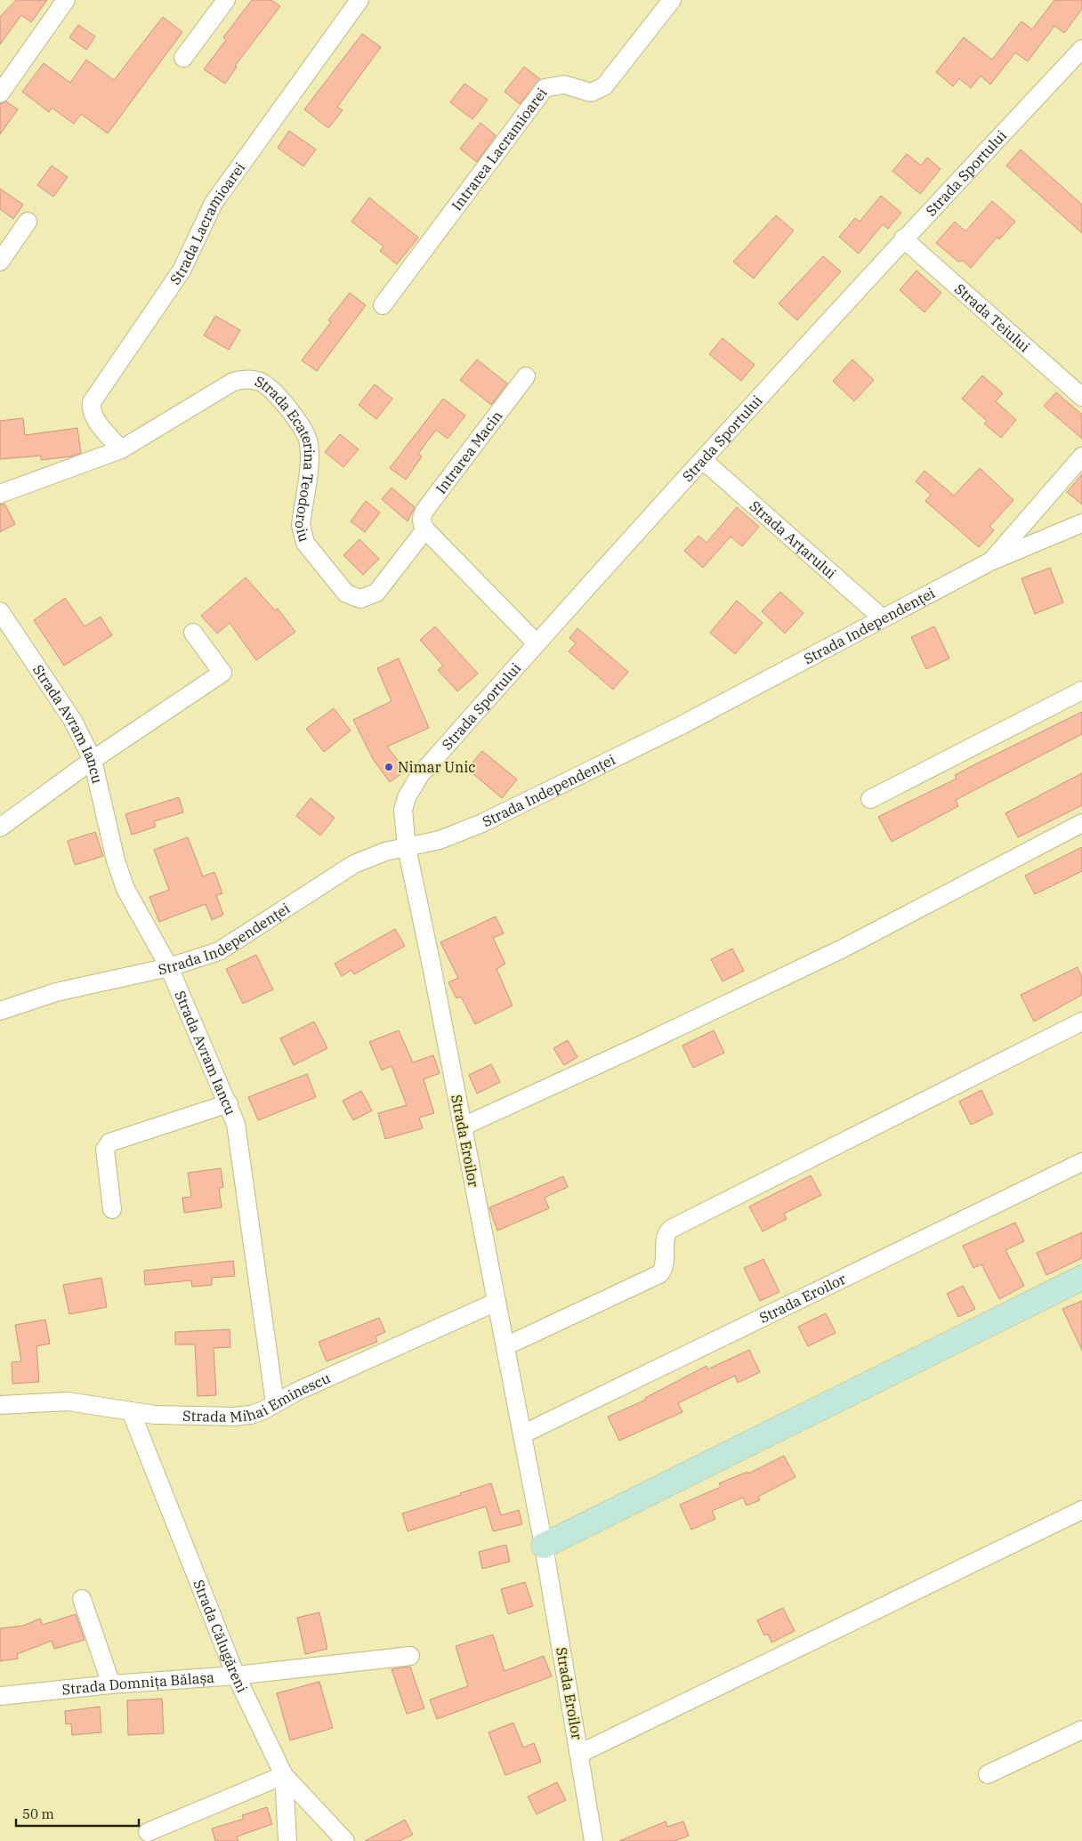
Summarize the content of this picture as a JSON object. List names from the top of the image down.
{
  "streets": {
    "street": [
      "Intrarea Lacramioarei",
      "Strada Sportului",
      "Strada Lacramioarei",
      "Strada Teiului",
      "Intrarea Macin",
      "Strada Ecaterina Teodoroiu",
      "Strada Arțarului",
      "Strada Independenței",
      "Strada Avram Iancu",
      "Strada Eroilor",
      "Strada Mihai Eminescu",
      "Strada Călugăreni",
      "Strada Domnița Bălașa"
    ]
  },
  "crossings": [
    ["Strada Sportului", "Strada Teiului"],
    ["Strada Sportului", "Strada Arțarului"],
    ["Strada Sportului", "Strada Independenței"],
    ["Strada Sportului", "Strada Eroilor"],
    ["Strada Lacramioarei", "Strada Ecaterina Teodoroiu"],
    ["Intrarea Macin", "Strada Ecaterina Teodoroiu"],
    ["Strada Arțarului", "Strada Independenței"],
    ["Strada Independenței", "Strada Avram Iancu"],
    ["Strada Independenței", "Strada Eroilor"],
    ["Strada Avram Iancu", "Strada Mihai Eminescu"],
    ["Strada Eroilor", "Strada Mihai Eminescu"],
    ["Strada Mihai Eminescu", "Strada Călugăreni"],
    ["Strada Călugăreni", "Strada Domnița Bălașa"]
  ],
  "places": ["Nimar Unic"],
  "scale_bar": "50 m"
}
